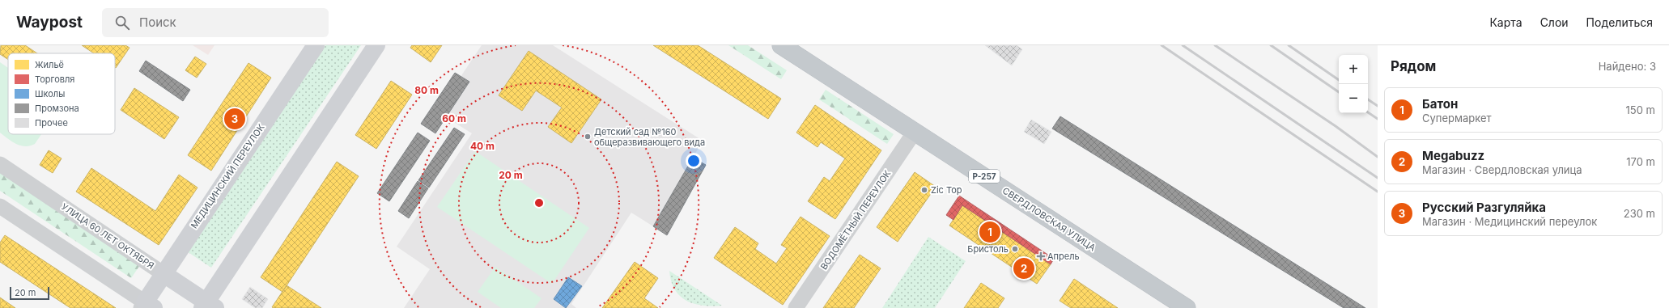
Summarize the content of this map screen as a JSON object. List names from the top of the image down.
{
  "streets": {
    "highway": ["Р-257", "СВЕРДЛОВСКАЯ УЛИЦА"],
    "main road": ["МЕДИЦИНСКИЙ ПЕРЕУЛОК", "УЛИЦА 60 ЛЕТ ОКТЯБРЯ"],
    "street": ["ВОДОМЁТНЫЙ ПЕРЕУЛОК"]
  },
  "crossings": [
    ["МЕДИЦИНСКИЙ ПЕРЕУЛОК", "УЛИЦА 60 ЛЕТ ОКТЯБРЯ"],
    ["СВЕРДЛОВСКАЯ УЛИЦА", "ВОДОМЁТНЫЙ ПЕРЕУЛОК"]
  ],
  "places": {
    "other": ["Детский сад №160 общеразвивающего вида", "Zic Top", "Бристоль"],
    "health": ["Апрель"]
  },
  "legend": [
    "Жильё",
    "Торговля",
    "Школы",
    "Промзона",
    "Прочее"
  ],
  "scale_bar": "20 m",
  "page": {
    "header": "Waypost",
    "search": "Поиск",
    "nav": ["Карта", "Слои", "Поделиться"],
    "heading": ["Рядом", "Найдено: 3"],
    "map_buttons": ["+", "−"],
    "list": [
      {
        "mark": "1",
        "name": "Батон",
        "note": "Супермаркет",
        "value": "150 m"
      },
      {
        "mark": "2",
        "name": "Megabuzz",
        "note": "Магазин · Свердловская улица",
        "value": "170 m"
      },
      {
        "mark": "3",
        "name": "Русский Разгуляйка",
        "note": "Магазин · Медицинский переулок",
        "value": "230 m"
      }
    ],
    "pins": ["3", "1", "2"],
    "scale": "20 m"
  },
  "rings": [
    "80 m",
    "60 m",
    "40 m",
    "20 m"
  ]
}
